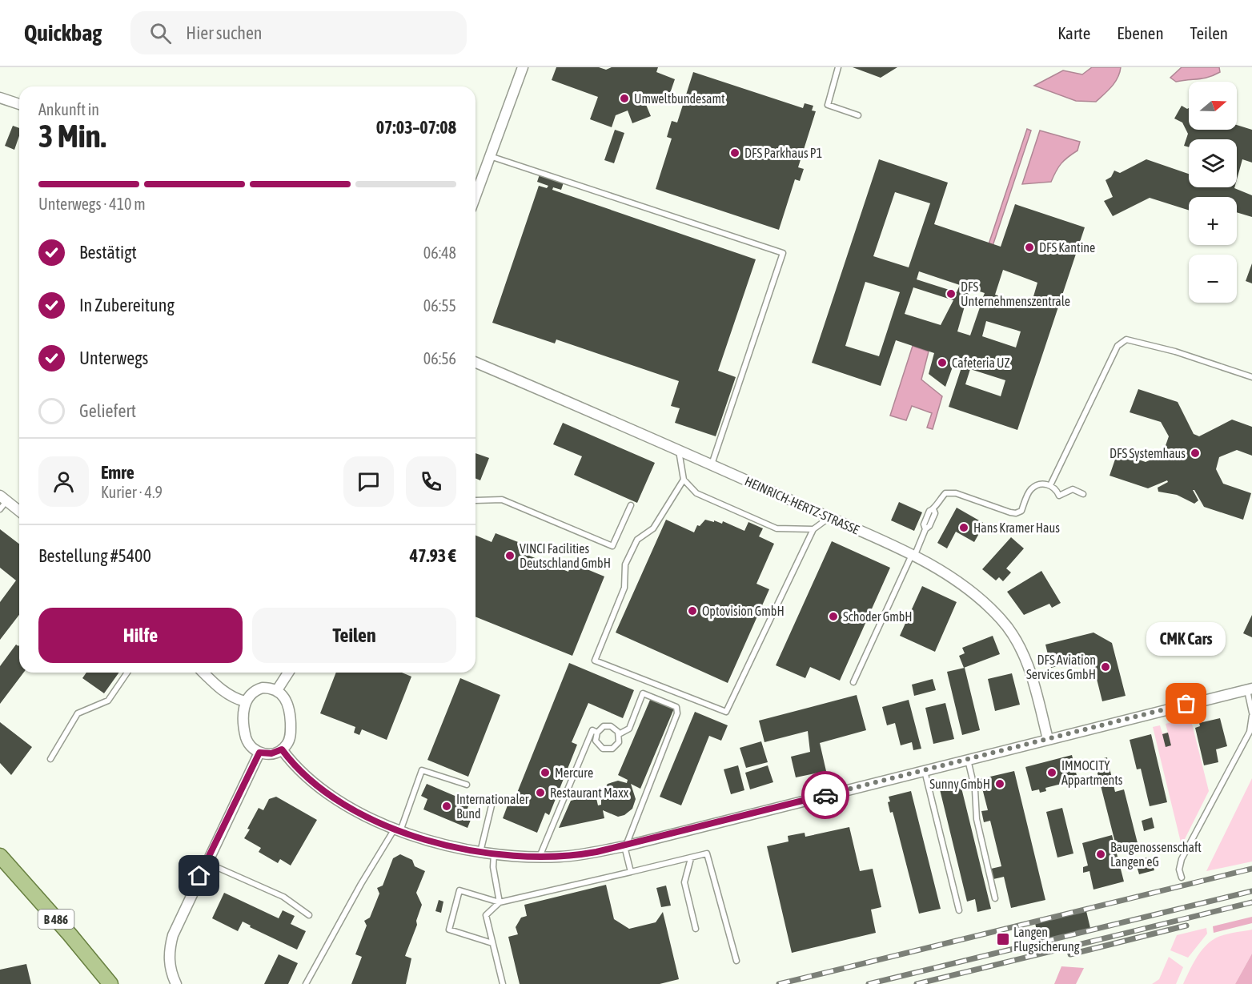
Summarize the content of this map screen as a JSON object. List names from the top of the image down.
{
  "streets": {
    "main road": ["B 486"],
    "street": ["HEINRICH-HERTZ-STRASSE"]
  },
  "places": {
    "other": [
      "Umweltbundesamt",
      "DFS Parkhaus P1",
      "DFS Kantine",
      "DFS Unternehmenszentrale",
      "Cafeteria UZ",
      "DFS Systemhaus",
      "Hans Kramer Haus",
      "VINCI Facilities Deutschland GmbH",
      "Optovision GmbH",
      "Schoder GmbH",
      "DFS Aviation Services GmbH",
      "CMK Cars",
      "Mercure",
      "IMMOCITY Appartments",
      "Sunny GmbH",
      "Restaurant Maxx",
      "Internationaler Bund",
      "Baugenossenschaft Langen eG"
    ],
    "transit": ["Langen Flugsicherung"]
  },
  "north": "right",
  "page": {
    "header": "Quickbag",
    "search": "Hier suchen",
    "nav": ["Karte", "Ebenen", "Teilen"],
    "map_buttons": ["+", "−"],
    "heading": ["3 Min.", "Ankunft in", "07:03–07:08"],
    "panel": [
      "Emre",
      "Kurier · 4.9",
      "Bestellung #5400",
      "47.93 €"
    ],
    "bar": "Unterwegs · 410 m",
    "list": [
      ["Bestätigt", "06:48"],
      ["In Zubereitung", "06:55"],
      ["Unterwegs", "06:56"],
      "Geliefert"
    ],
    "buttons": ["Hilfe", "Teilen"],
    "bubble": "CMK Cars"
  }
}
